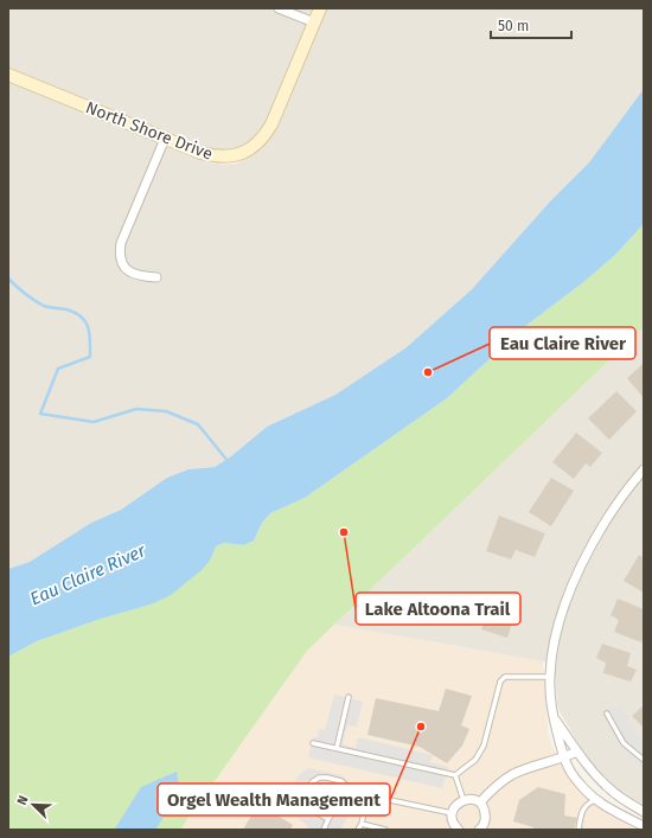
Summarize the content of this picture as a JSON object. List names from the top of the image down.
{
  "streets": {
    "street": ["North Shore Drive"]
  },
  "water": ["Eau Claire River"],
  "places": ["Eau Claire River", "Lake Altoona Trail", "Orgel Wealth Management"],
  "scale_bar": "50 m",
  "north": "top left"
}
